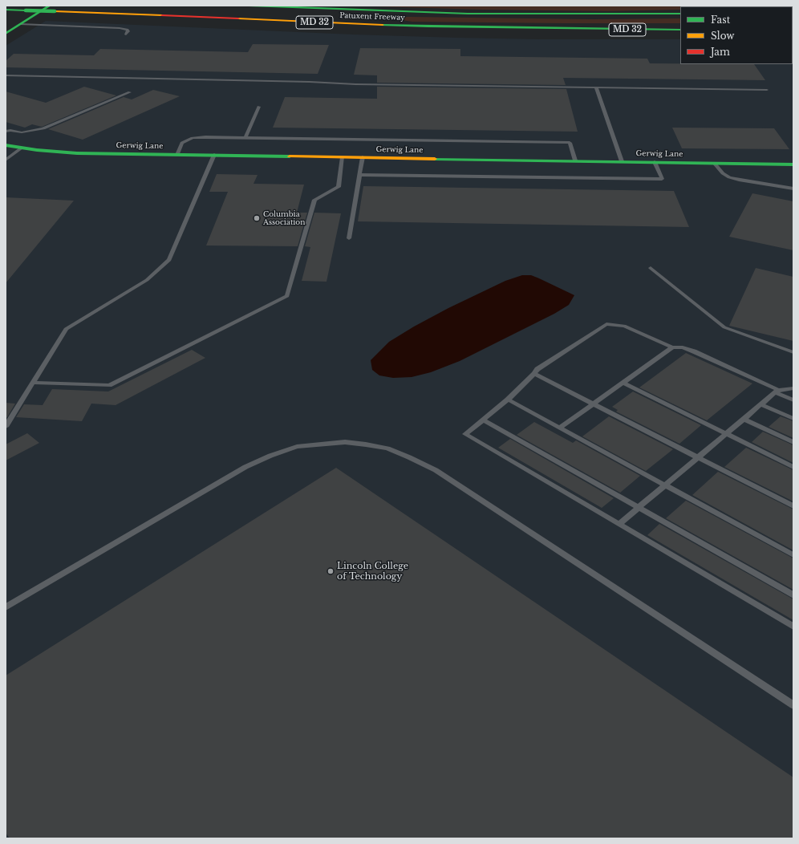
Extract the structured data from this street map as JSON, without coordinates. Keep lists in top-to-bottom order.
{
  "streets": {
    "main road": ["Patuxent Freeway", "MD 32", "Gerwig Lane"]
  },
  "places": ["Columbia Association", "Lincoln College of Technology"],
  "legend": ["Fast", "Slow", "Jam"]
}
